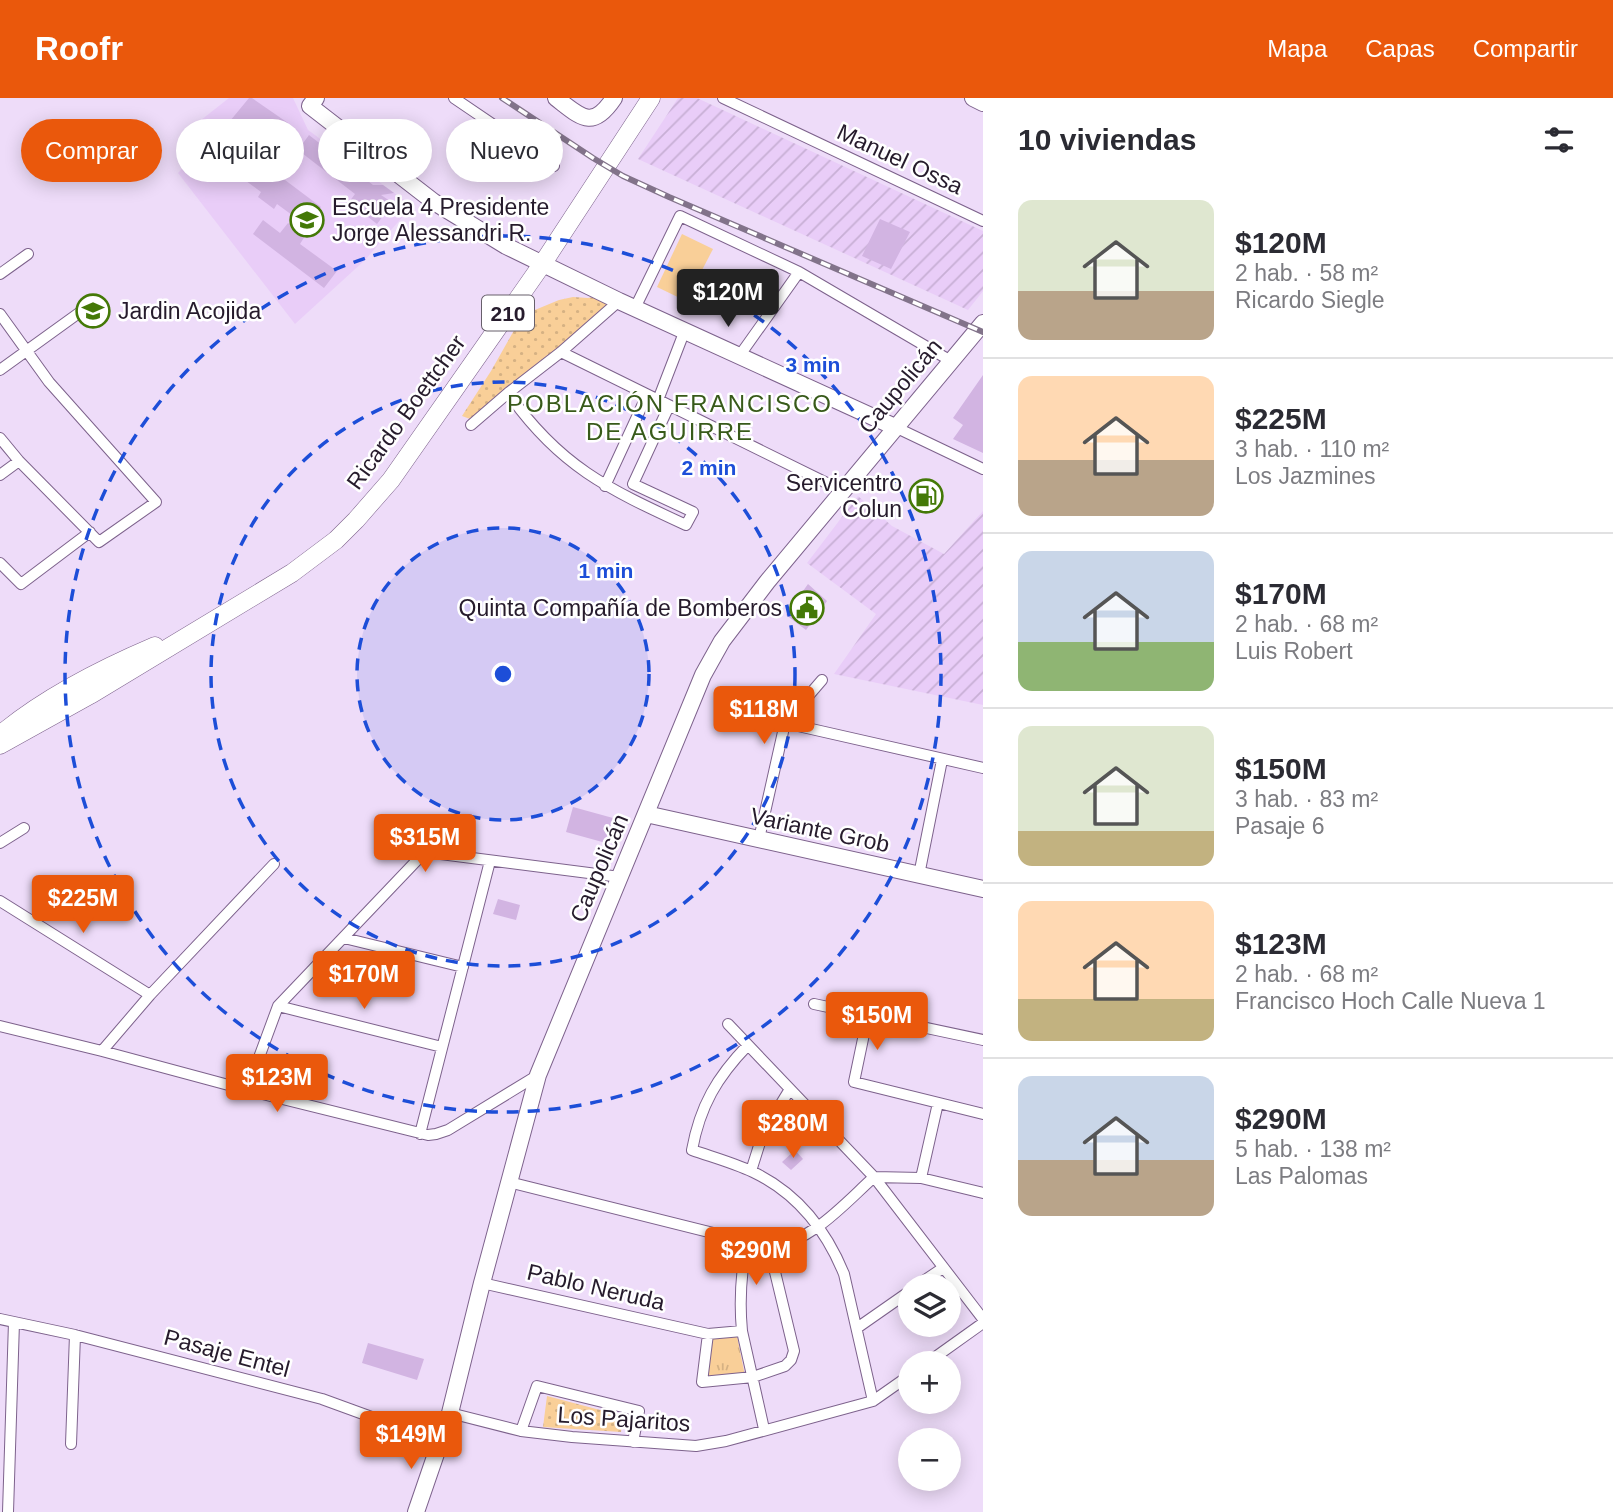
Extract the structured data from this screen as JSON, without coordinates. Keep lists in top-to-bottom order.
{
  "streets": {
    "main road": ["210", "Ricardo Boettcher"],
    "street": [
      "Manuel Ossa",
      "Caupolicán",
      "Variante Grob",
      "Pablo Neruda",
      "Pasaje Entel",
      "Los Pajaritos"
    ]
  },
  "crossings": [
    ["Caupolicán", "Variante Grob"],
    ["Caupolicán", "Pablo Neruda"],
    ["Caupolicán", "Pasaje Entel"],
    ["Caupolicán", "Los Pajaritos"]
  ],
  "districts": ["POBLACIÓN FRANCISCO DE AGUIRRE"],
  "places": {
    "school or university": ["Escuela 4 Presidente Jorge Alessandri R.", "Jardin Acojida"],
    "fuel station": ["Servicentro Colun"],
    "public building": ["Quinta Compañía de Bomberos"]
  },
  "page": {
    "header": "Roofr",
    "nav": ["Mapa", "Capas", "Compartir"],
    "heading": "10 viviendas",
    "chip": [
      "Comprar",
      "Alquilar",
      "Filtros",
      "Nuevo"
    ],
    "list": [
      {
        "name": "$120M",
        "note": "2 hab. · 58 m² · Ricardo Siegle"
      },
      {
        "name": "$225M",
        "note": "3 hab. · 110 m² · Los Jazmines"
      },
      {
        "name": "$170M",
        "note": "2 hab. · 68 m² · Luis Robert"
      },
      {
        "name": "$150M",
        "note": "3 hab. · 83 m² · Pasaje 6"
      },
      {
        "name": "$123M",
        "note": "2 hab. · 68 m² · Francisco Hoch Calle Nueva 1"
      },
      {
        "name": "$290M",
        "note": "5 hab. · 138 m² · Las Palomas"
      }
    ],
    "price": [
      "$120M",
      "$118M",
      "$315M",
      "$225M",
      "$170M",
      "$150M",
      "$123M",
      "$280M",
      "$290M",
      "$149M"
    ],
    "map_buttons": ["+", "−"]
  },
  "rings": ["3 min", "2 min", "1 min"]
}
